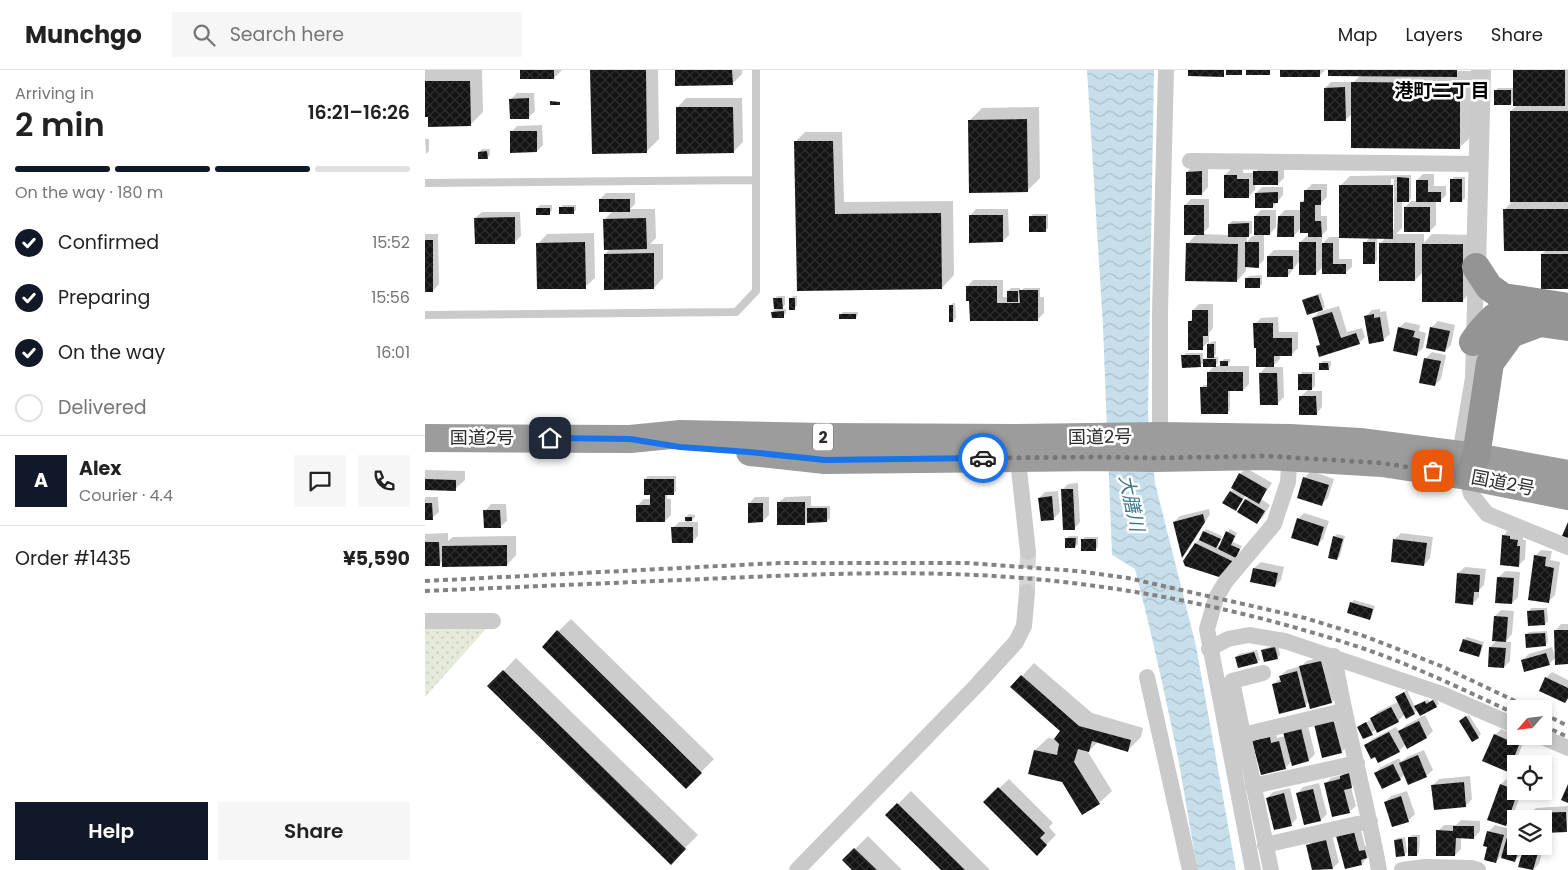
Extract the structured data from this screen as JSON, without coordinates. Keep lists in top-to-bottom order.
{
  "streets": {
    "highway": ["2", "国道2号"]
  },
  "districts": ["港町二丁目"],
  "water": ["大膳川"],
  "north": "bottom left",
  "page": {
    "header": "Munchgo",
    "search": "Search here",
    "nav": ["Map", "Layers", "Share"],
    "heading": ["2 min", "Arriving in", "16:21–16:26"],
    "panel": [
      "Alex",
      "Courier · 4.4",
      "Order #1435",
      "¥5,590"
    ],
    "bar": "On the way · 180 m",
    "list": [
      ["Confirmed", "15:52"],
      ["Preparing", "15:56"],
      ["On the way", "16:01"],
      "Delivered"
    ],
    "round": "A",
    "buttons": ["Help", "Share"]
  }
}
